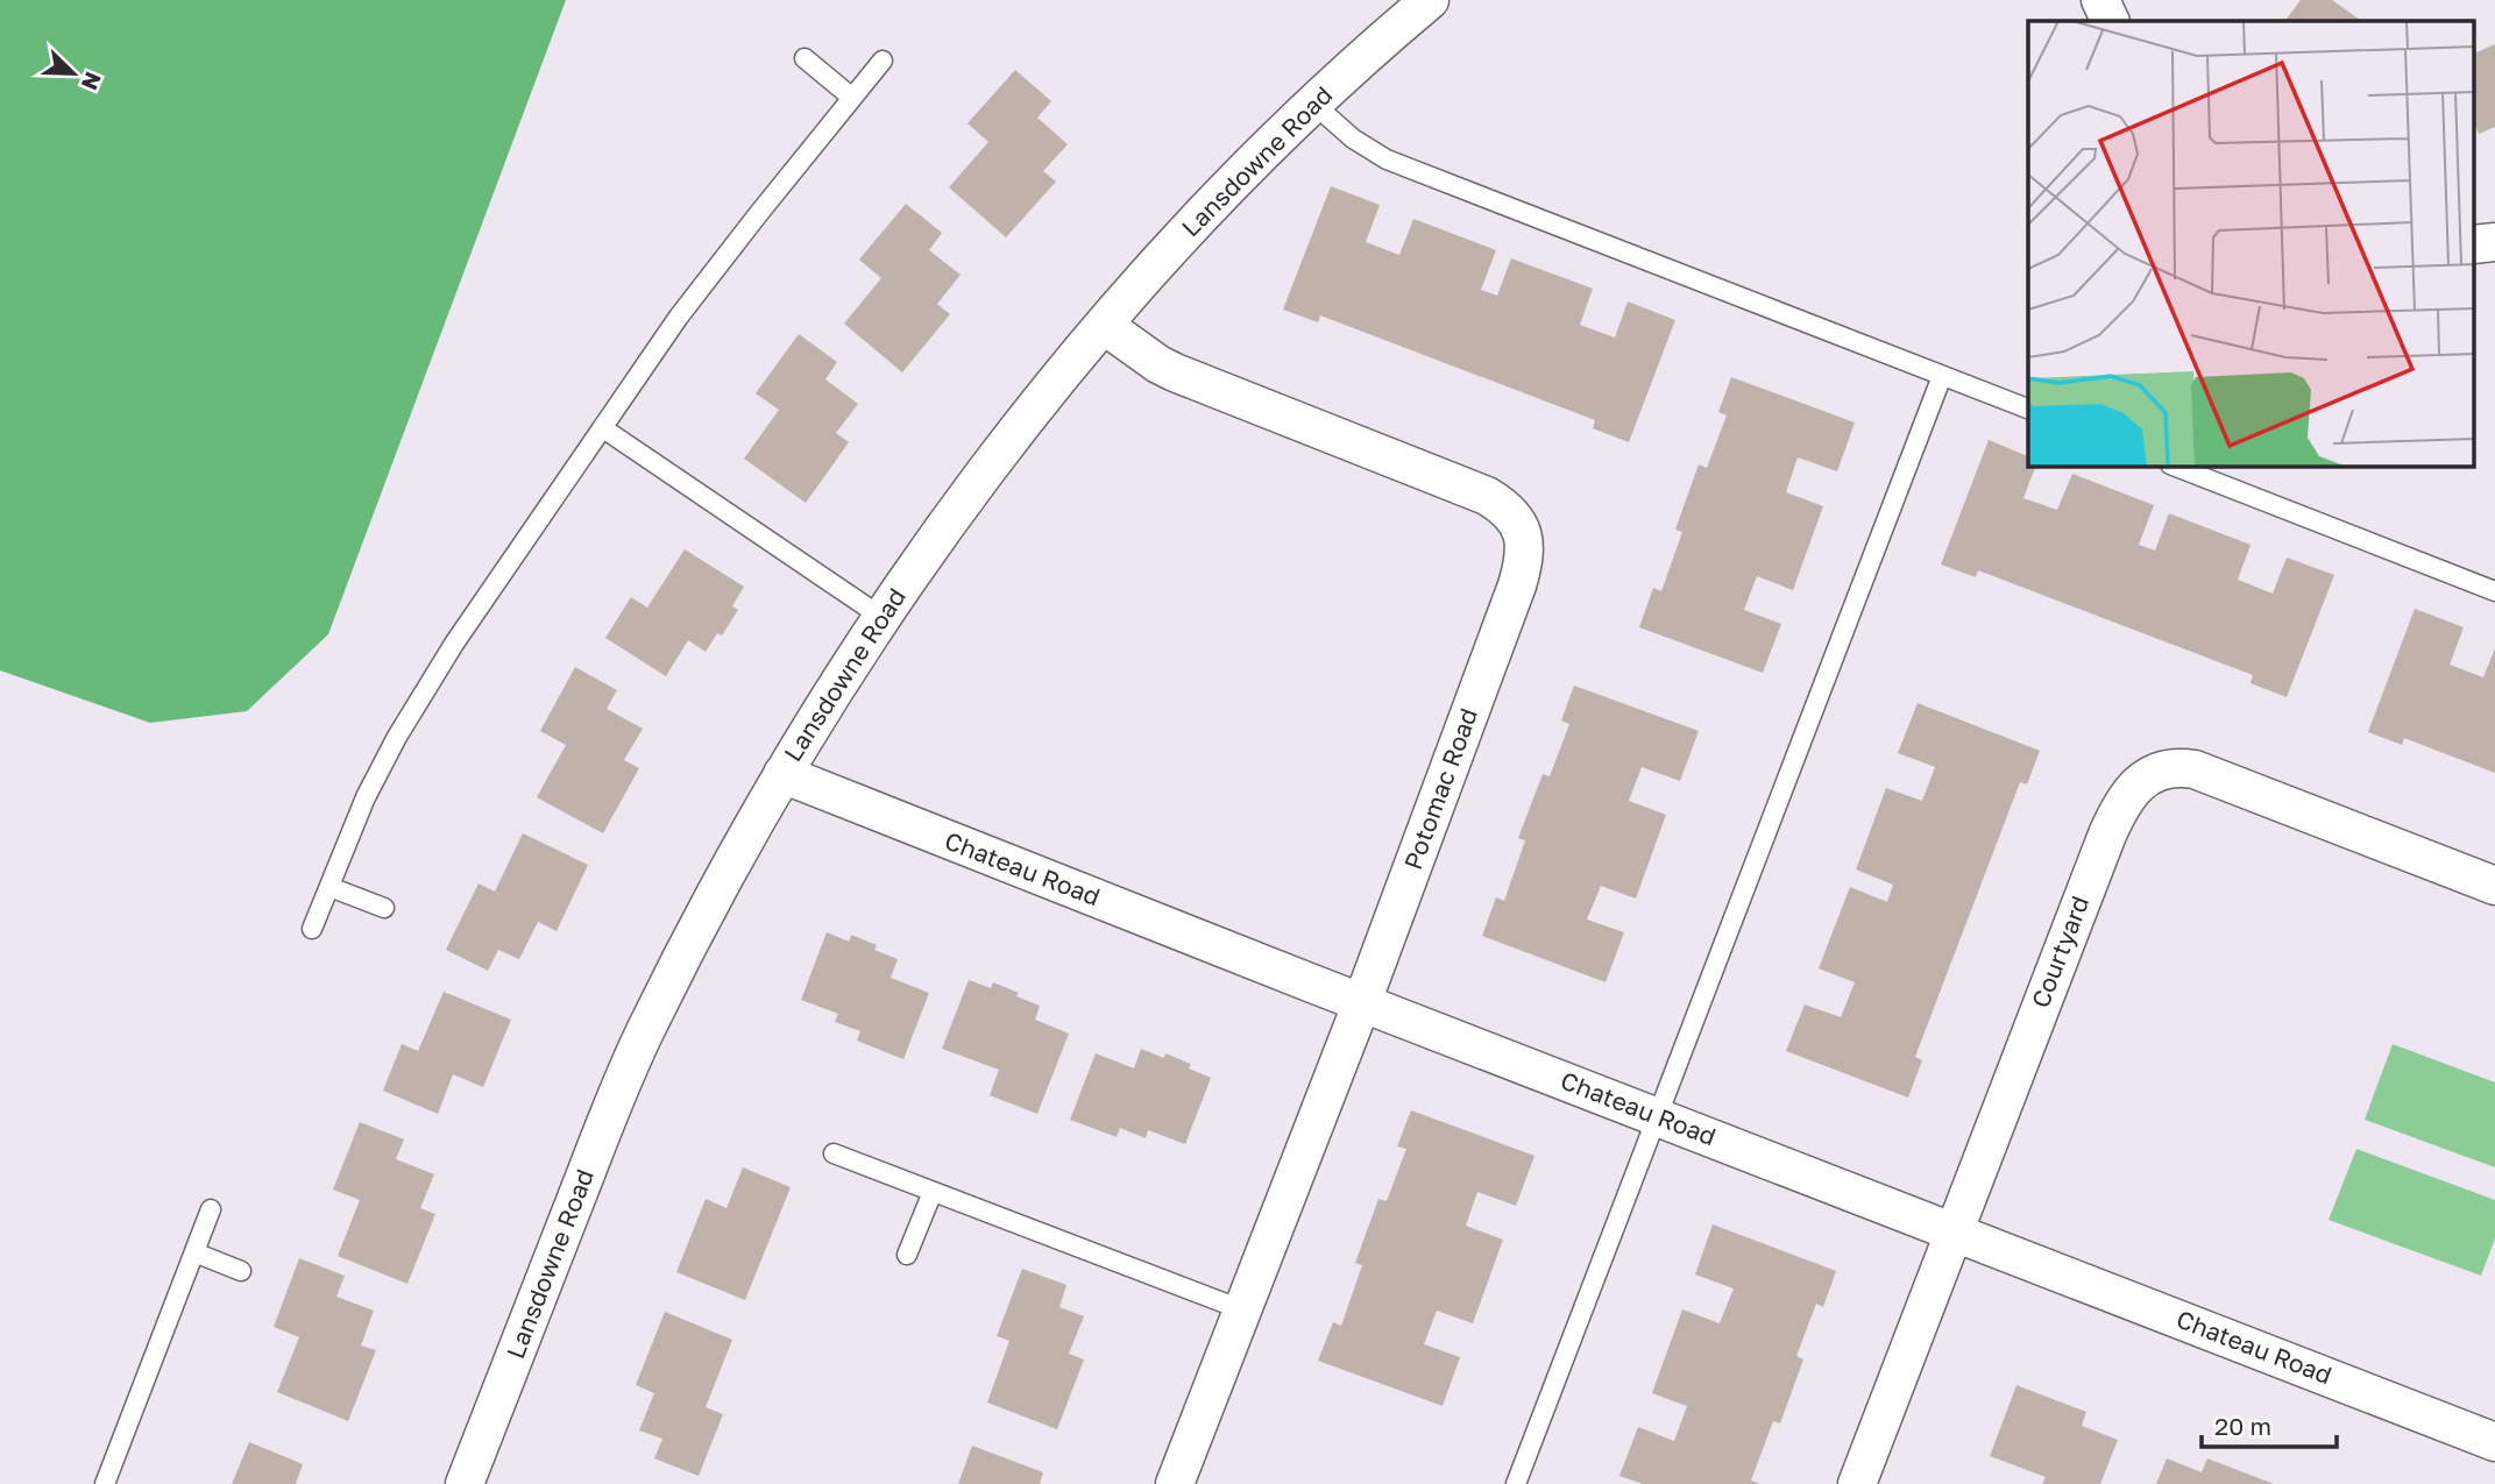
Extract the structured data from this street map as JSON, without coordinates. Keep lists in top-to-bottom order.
{
  "streets": {
    "street": [
      "Lansdowne Road",
      "Potomac Road",
      "Chateau Road",
      "Courtyard"
    ]
  },
  "crossings": [
    ["Lansdowne Road", "Potomac Road"],
    ["Lansdowne Road", "Chateau Road"],
    ["Potomac Road", "Chateau Road"],
    ["Chateau Road", "Courtyard"]
  ],
  "scale_bar": "20 m",
  "north": "bottom right"
}
